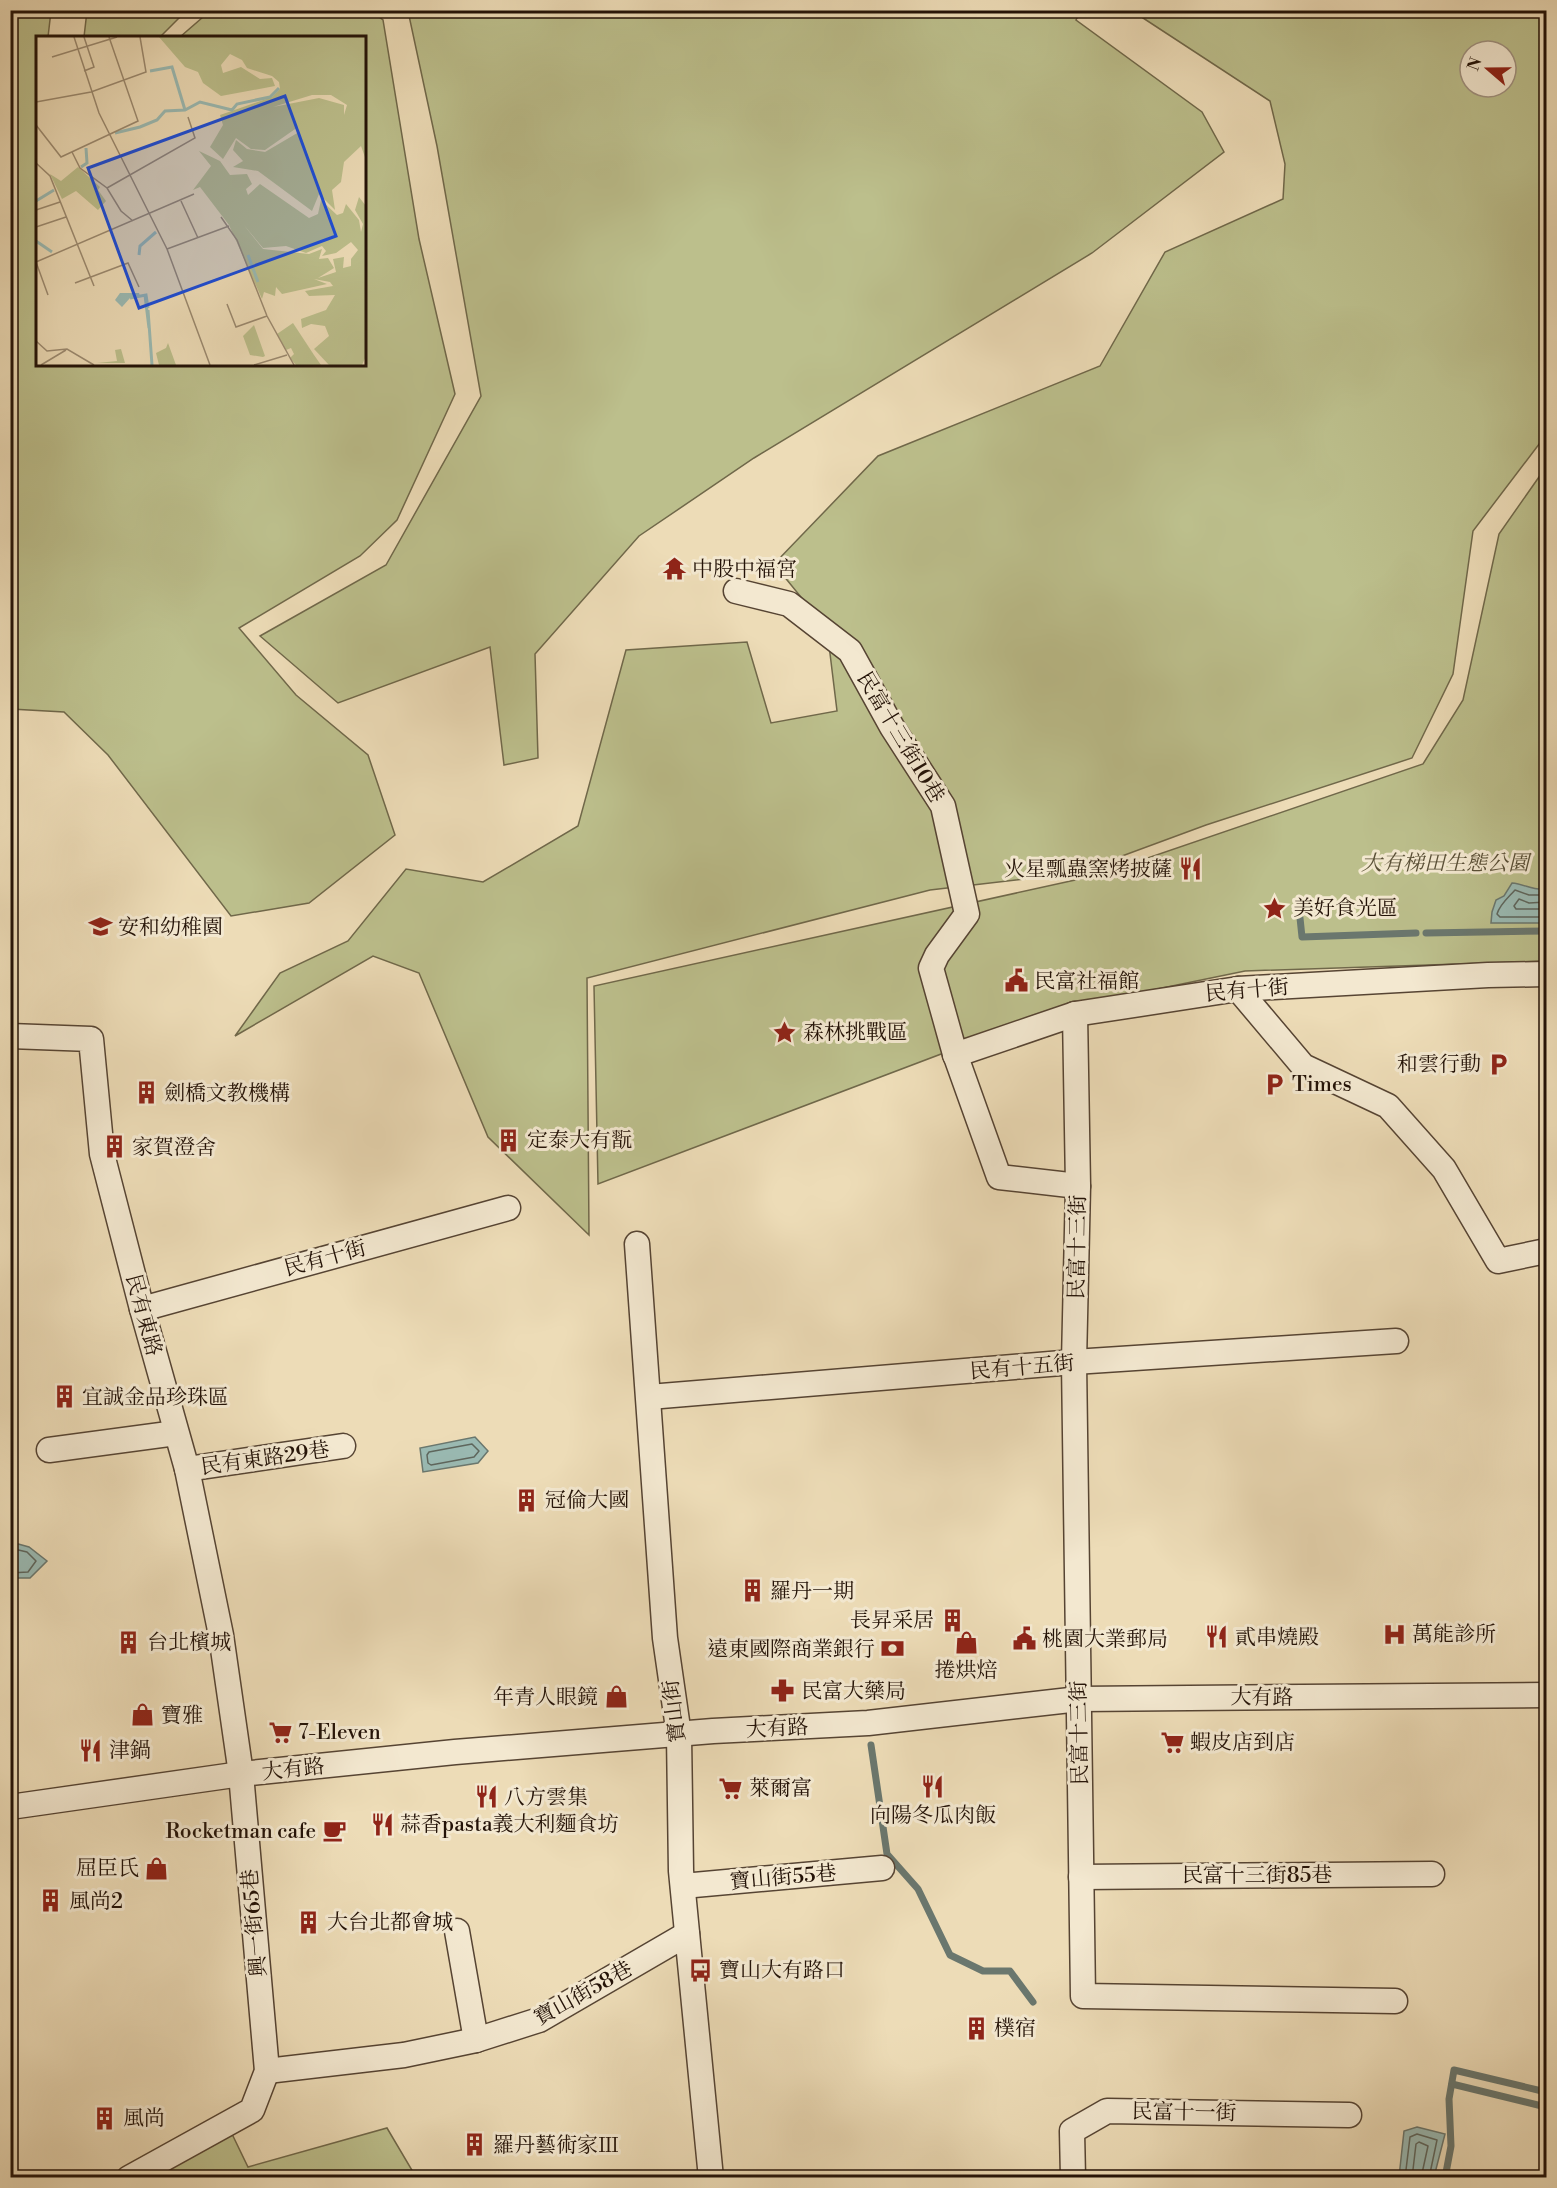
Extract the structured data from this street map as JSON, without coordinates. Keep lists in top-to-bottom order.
{
  "streets": {
    "street": [
      "民富十三街10巷",
      "民有十街",
      "民富十三街",
      "民有東路",
      "民有十五街",
      "民有東路29巷",
      "大有路",
      "寶山街",
      "民富十三街85巷",
      "寶山街55巷",
      "興一街65巷",
      "寶山街58巷",
      "民富十一街"
    ]
  },
  "crossings": [
    ["民富十三街10巷", "民有十街"],
    ["民富十三街10巷", "民富十三街"],
    ["民有十街", "民富十三街"],
    ["民有十街", "民有東路"],
    ["民富十三街", "民有十五街"],
    ["民富十三街", "大有路"],
    ["民富十三街", "民富十三街85巷"],
    ["民有東路", "民有東路29巷"],
    ["民有東路", "大有路"],
    ["民有東路", "興一街65巷"],
    ["民有十五街", "寶山街"],
    ["大有路", "寶山街"],
    ["大有路", "興一街65巷"],
    ["寶山街", "寶山街55巷"],
    ["寶山街", "寶山街58巷"],
    ["興一街65巷", "寶山街58巷"]
  ],
  "parks": ["大有梯田生態公園"],
  "places": {
    "temple": ["中股中福宮"],
    "restaurant": [
      "火星瓢蟲窯烤披薩",
      "貳串燒殿",
      "津鍋",
      "向陽冬瓜肉飯",
      "八方雲集",
      "蒜香pasta義大利麵食坊"
    ],
    "place": ["美好食光區", "森林挑戰區"],
    "school or university": ["安和幼稚園"],
    "public building": ["民富社福館", "桃園大業郵局"],
    "parking": ["和雲行動", "Times"],
    "building": [
      "劍橋文教機構",
      "定泰大有翫",
      "家賀澄舍",
      "宜誠金品珍珠區",
      "冠倫大國",
      "羅丹一期",
      "長昇采居",
      "台北檳城",
      "風尚2",
      "大台北都會城",
      "樸宿",
      "風尚",
      "羅丹藝術家Ⅲ"
    ],
    "hospital": ["萬能診所"],
    "shop": [
      "捲烘焙",
      "年青人眼鏡",
      "寶雅",
      "屈臣氏"
    ],
    "bank": ["遠東國際商業銀行"],
    "pharmacy": ["民富大藥局"],
    "supermarket": ["7-Eleven", "蝦皮店到店", "萊爾富"],
    "cafe": ["Rocketman cafe"],
    "bus stop": ["寶山大有路口"]
  },
  "north": "left"
}
